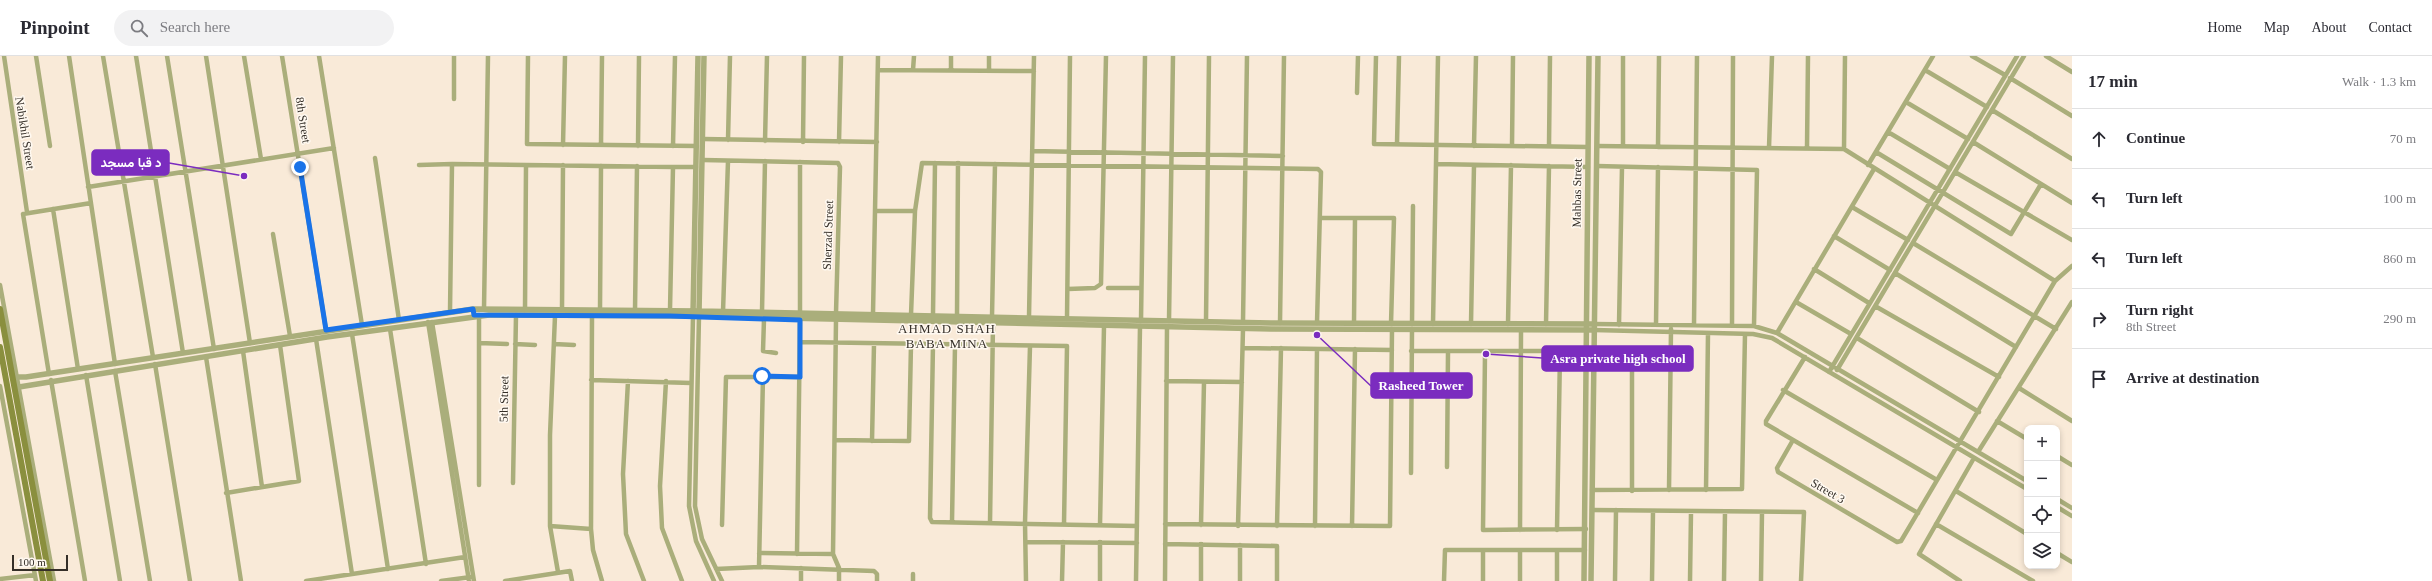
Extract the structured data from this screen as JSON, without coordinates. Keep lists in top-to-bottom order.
{
  "streets": {
    "street": [
      "8th Street",
      "Nabikhil Street",
      "Mahbas Street",
      "Sherzad Street",
      "5th Street"
    ]
  },
  "districts": ["AHMAD SHAH BABA MINA"],
  "places": ["د قبا مسجد", "Rasheed Tower", "Asra private high school"],
  "scale_bar": "100 m",
  "page": {
    "header": "Pinpoint",
    "search": "Search here",
    "nav": [
      "Home",
      "Map",
      "About",
      "Contact"
    ],
    "heading": ["17 min", "Walk · 1.3 km"],
    "list": [
      ["Continue", "70 m"],
      ["Turn left", "100 m"],
      ["Turn left", "860 m"],
      ["Turn right", "8th Street", "290 m"],
      "Arrive at destination"
    ],
    "map_buttons": ["+", "−"],
    "scale": "100 m"
  }
}
